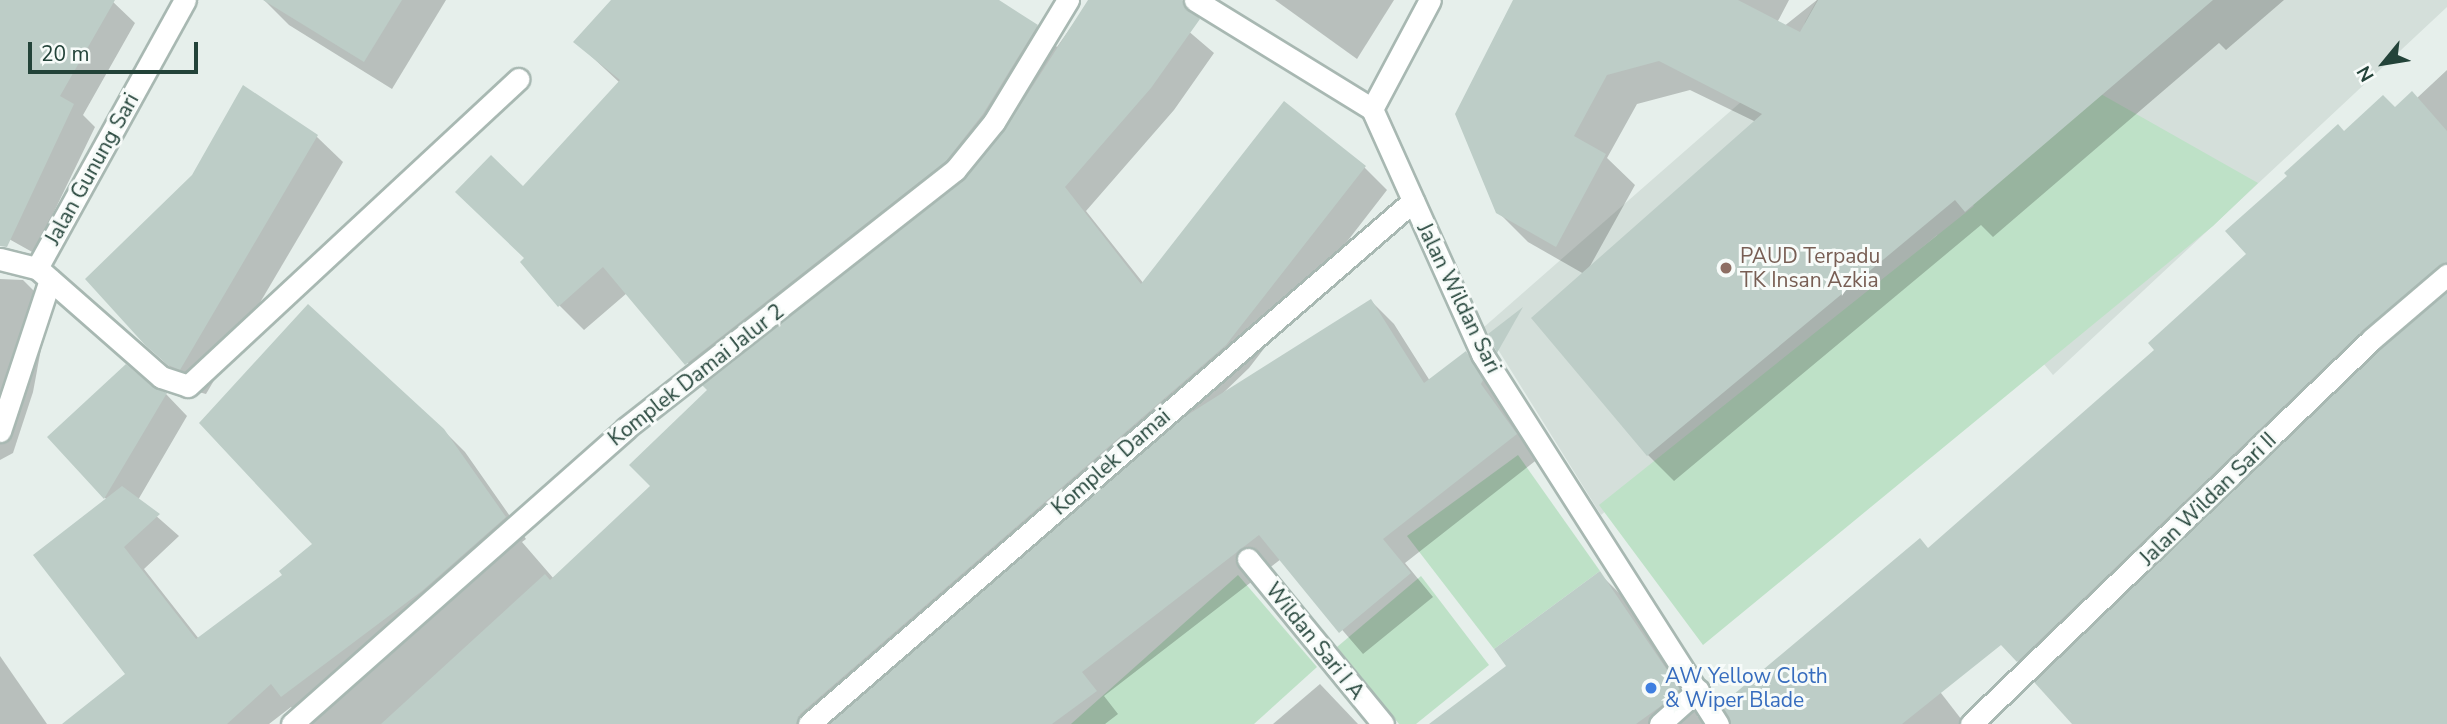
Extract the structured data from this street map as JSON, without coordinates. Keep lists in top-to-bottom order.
{
  "streets": {
    "street": [
      "Jalan Gunung Sari",
      "Jalan Wildan Sari",
      "Komplek Damai Jalur 2",
      "Komplek Damai",
      "Jalan Wildan Sari II",
      "Wildan Sari I A"
    ]
  },
  "crossings": [
    ["Jalan Wildan Sari", "Komplek Damai"]
  ],
  "places": ["PAUD Terpadu TK Insan Azkia", "AW Yellow Cloth & Wiper Blade"],
  "scale_bar": "20 m",
  "north": "bottom left"
}
